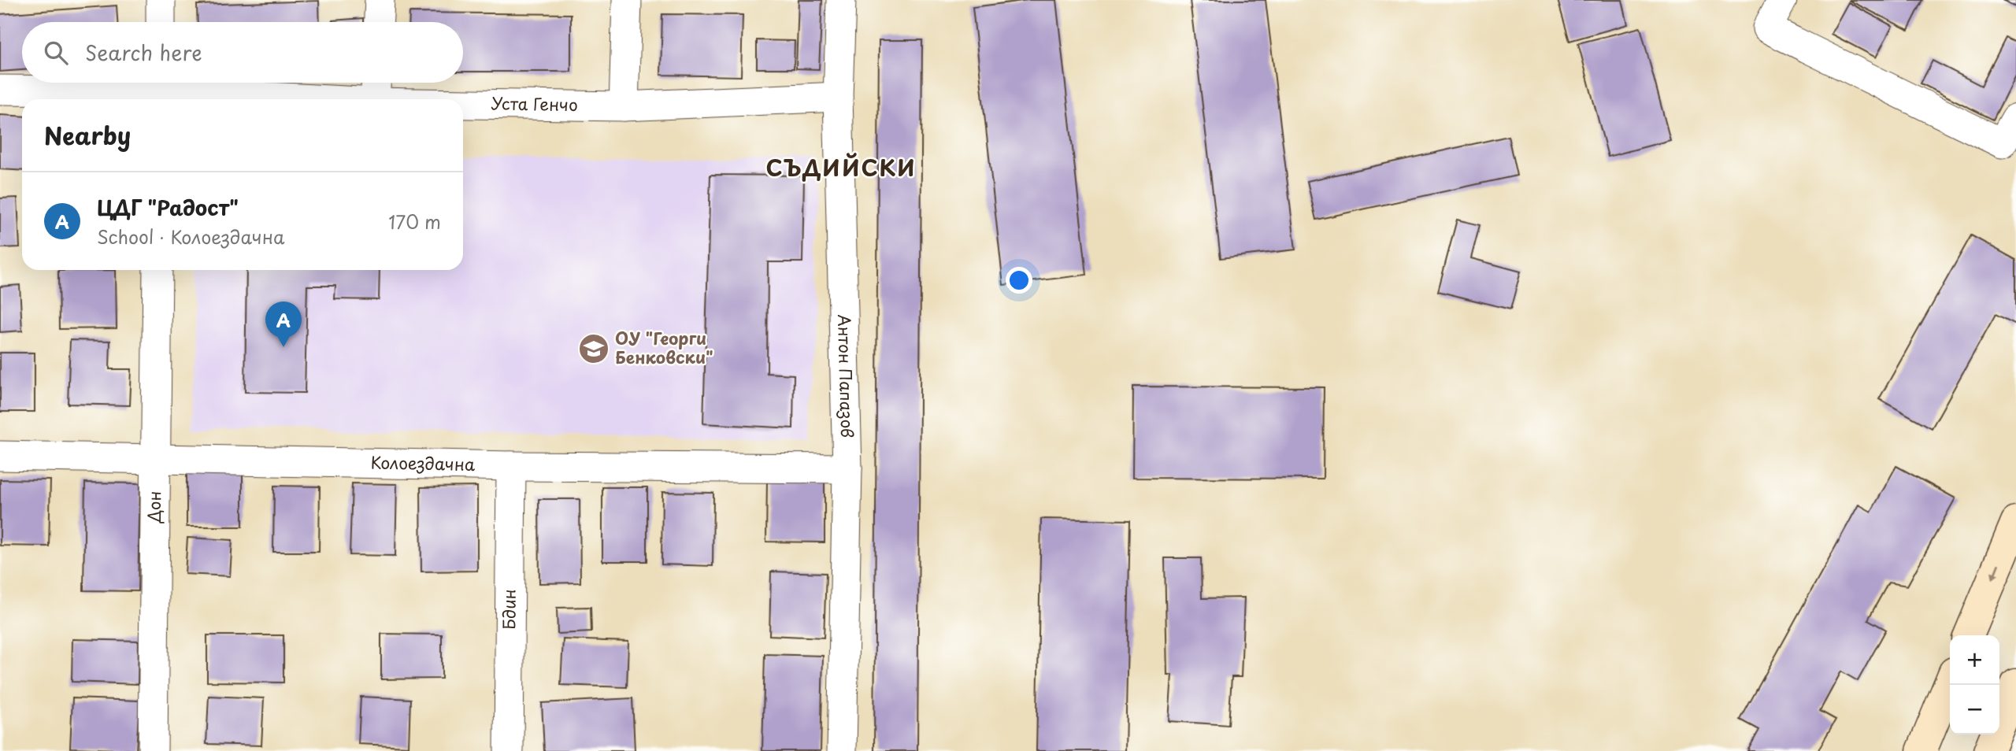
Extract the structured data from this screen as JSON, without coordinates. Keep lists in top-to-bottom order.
{
  "streets": {
    "street": [
      "Уста Генчо",
      "Антон Папазов",
      "Колоездачна",
      "Дон",
      "Бдин"
    ]
  },
  "crossings": [
    ["Уста Генчо", "Антон Папазов"],
    ["Антон Папазов", "Колоездачна"],
    ["Колоездачна", "Дон"],
    ["Колоездачна", "Бдин"]
  ],
  "districts": ["СЪДИЙСКИ"],
  "places": {
    "school or university": ["ОУ \"Георги Бенковски\""]
  },
  "page": {
    "search": "Search here",
    "heading": "Nearby",
    "list": [
      {
        "mark": "A",
        "name": "ЦДГ \"Радост\"",
        "note": "School · Колоездачна",
        "value": "170 m"
      }
    ],
    "pins": "A",
    "map_buttons": ["+", "−"]
  }
}
